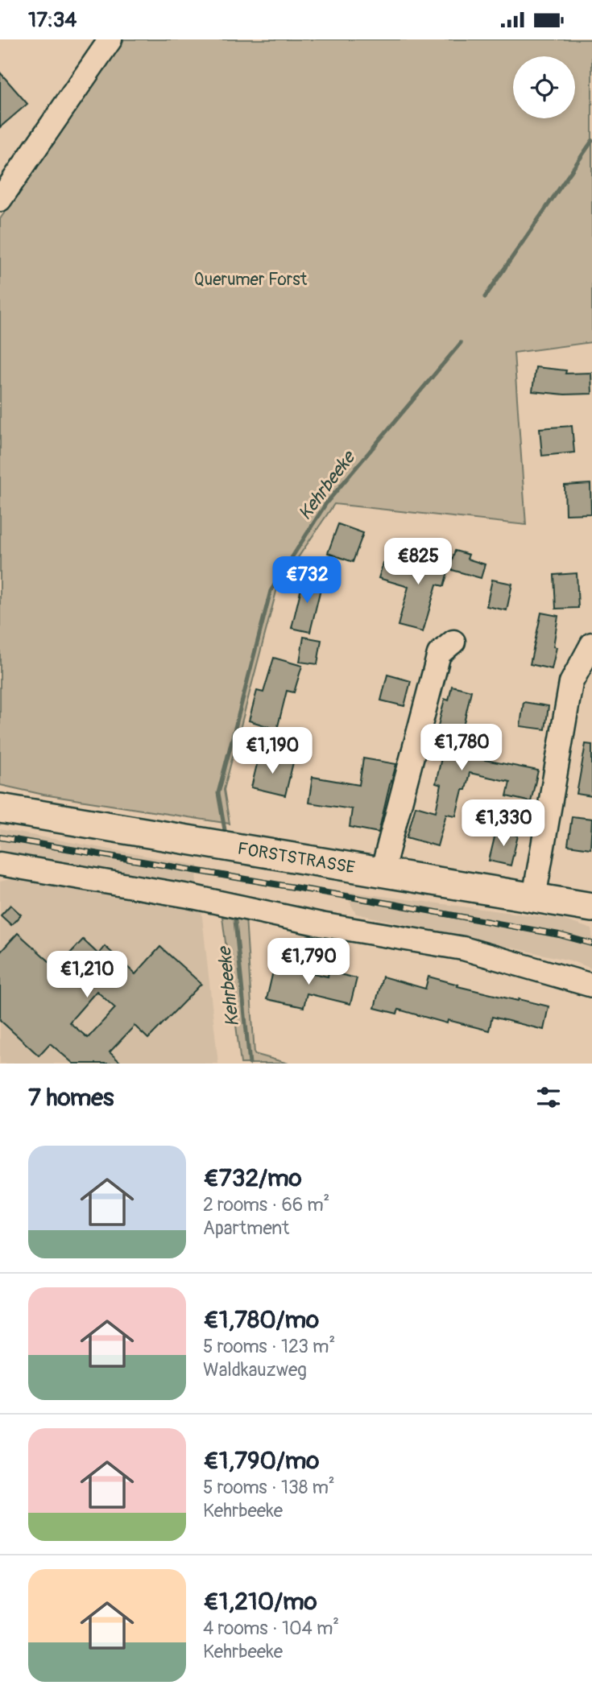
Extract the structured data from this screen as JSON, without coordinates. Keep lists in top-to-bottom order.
{
  "streets": {
    "main road": ["FORSTSTRASSE"]
  },
  "water": ["Kehrbeeke"],
  "parks": ["Querumer Forst"],
  "page": {
    "status": "17:34",
    "price": [
      "€825",
      "€732",
      "€1,780",
      "€1,190",
      "€1,330",
      "€1,790",
      "€1,210"
    ],
    "heading": "7 homes",
    "list": [
      {
        "name": "€732/mo",
        "note": "2 rooms · 66 m² · Apartment"
      },
      {
        "name": "€1,780/mo",
        "note": "5 rooms · 123 m² · Waldkauzweg"
      },
      {
        "name": "€1,790/mo",
        "note": "5 rooms · 138 m² · Kehrbeeke"
      },
      {
        "name": "€1,210/mo",
        "note": "4 rooms · 104 m² · Kehrbeeke"
      }
    ]
  }
}
